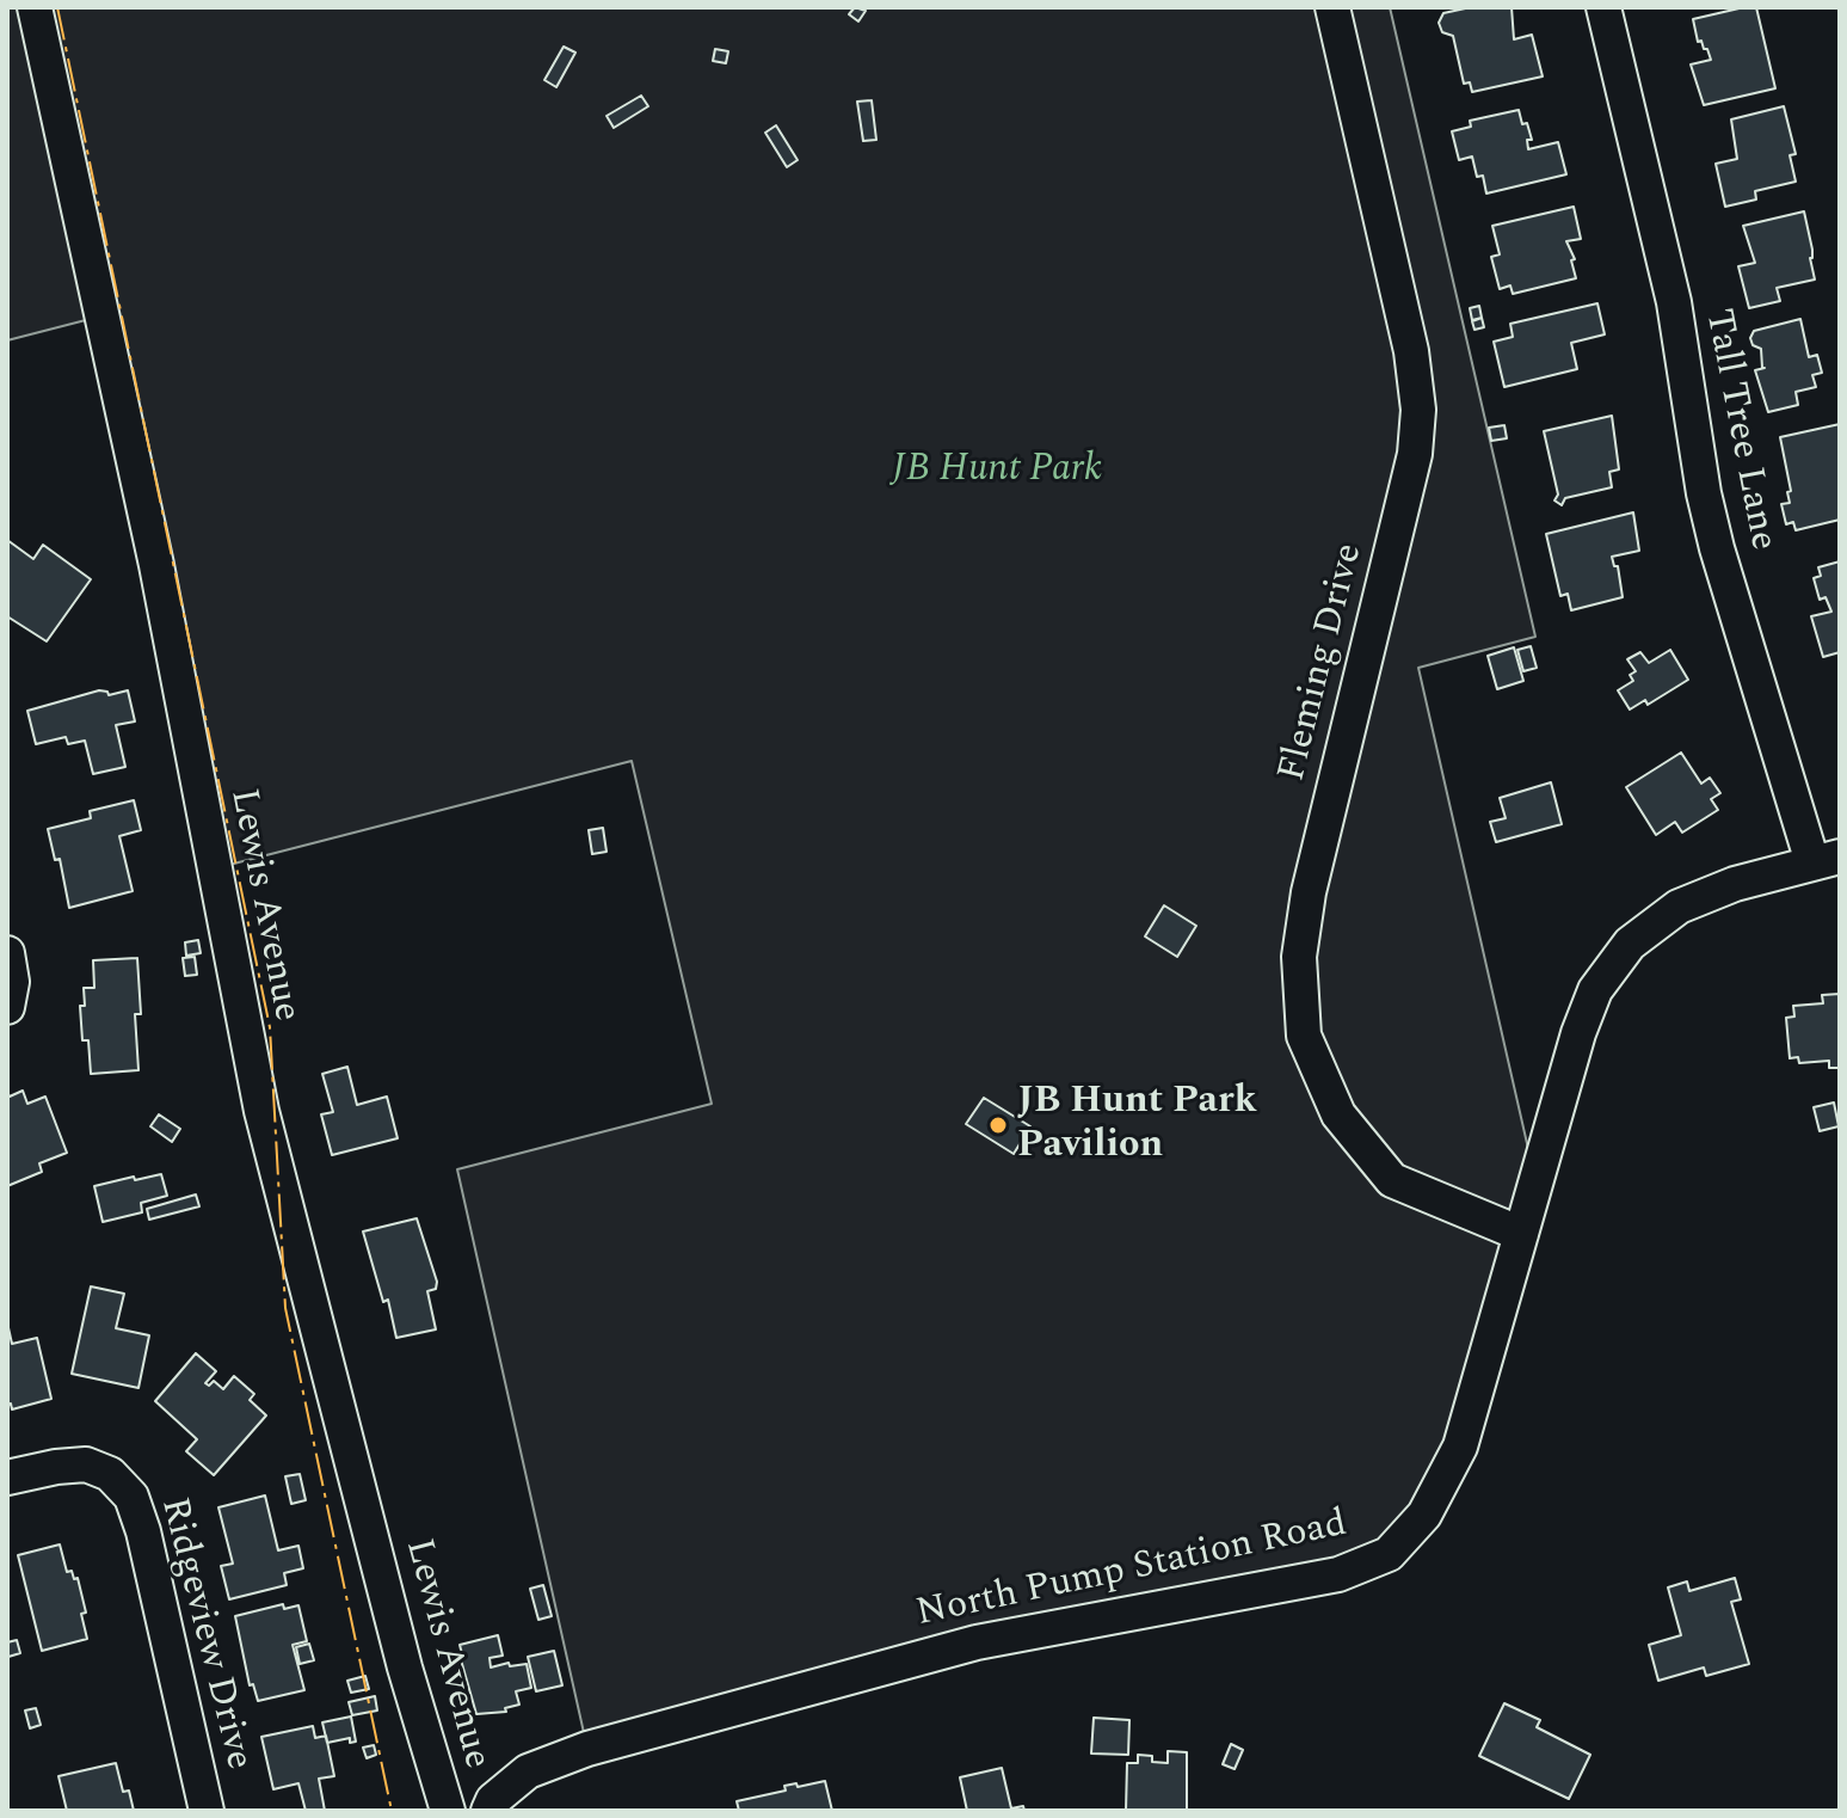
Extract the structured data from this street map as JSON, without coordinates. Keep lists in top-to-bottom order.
{
  "streets": {
    "street": [
      "Tall Tree Lane",
      "Fleming Drive",
      "Lewis Avenue",
      "North Pump Station Road",
      "Ridgeview Drive"
    ]
  },
  "crossings": [
    ["Tall Tree Lane", "North Pump Station Road"],
    ["Fleming Drive", "North Pump Station Road"]
  ],
  "parks": ["JB Hunt Park"],
  "places": ["JB Hunt Park Pavilion"]
}
